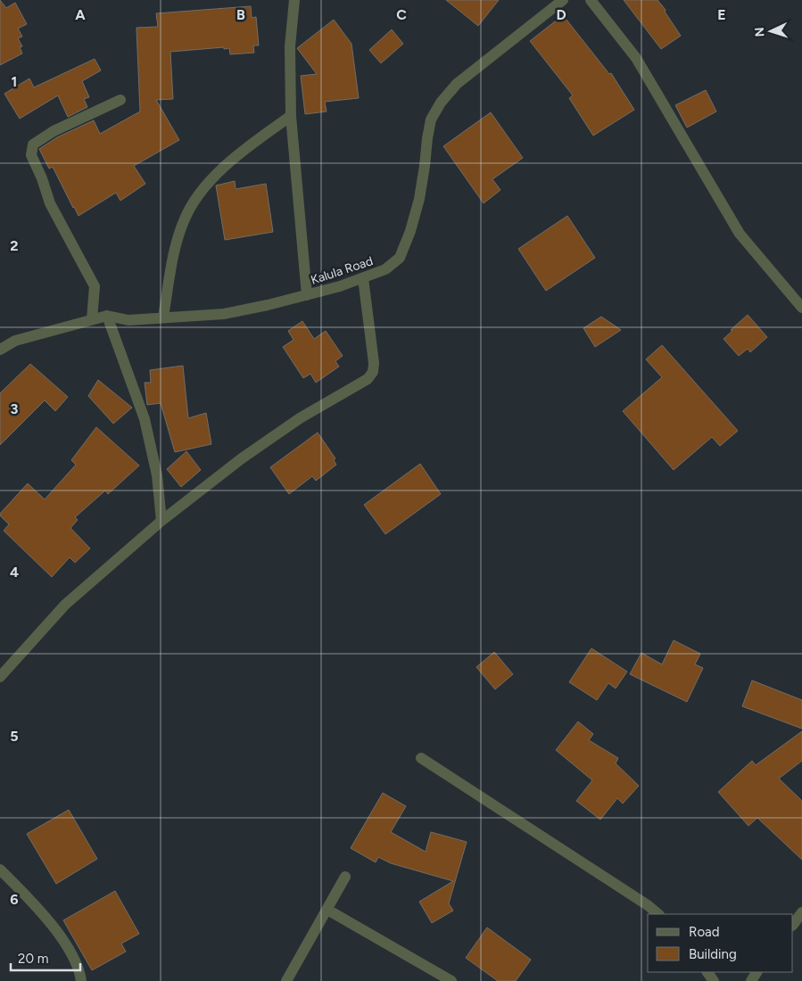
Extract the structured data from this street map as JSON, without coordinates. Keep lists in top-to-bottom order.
{
  "streets": {
    "street": ["Kalula Road"]
  },
  "legend": ["Road", "Building"],
  "scale_bar": "20 m",
  "north": "left",
  "grid": {
    "columns": [
      "A",
      "B",
      "C",
      "D",
      "E"
    ],
    "rows": [
      "1",
      "2",
      "3",
      "4",
      "5",
      "6"
    ]
  }
}
